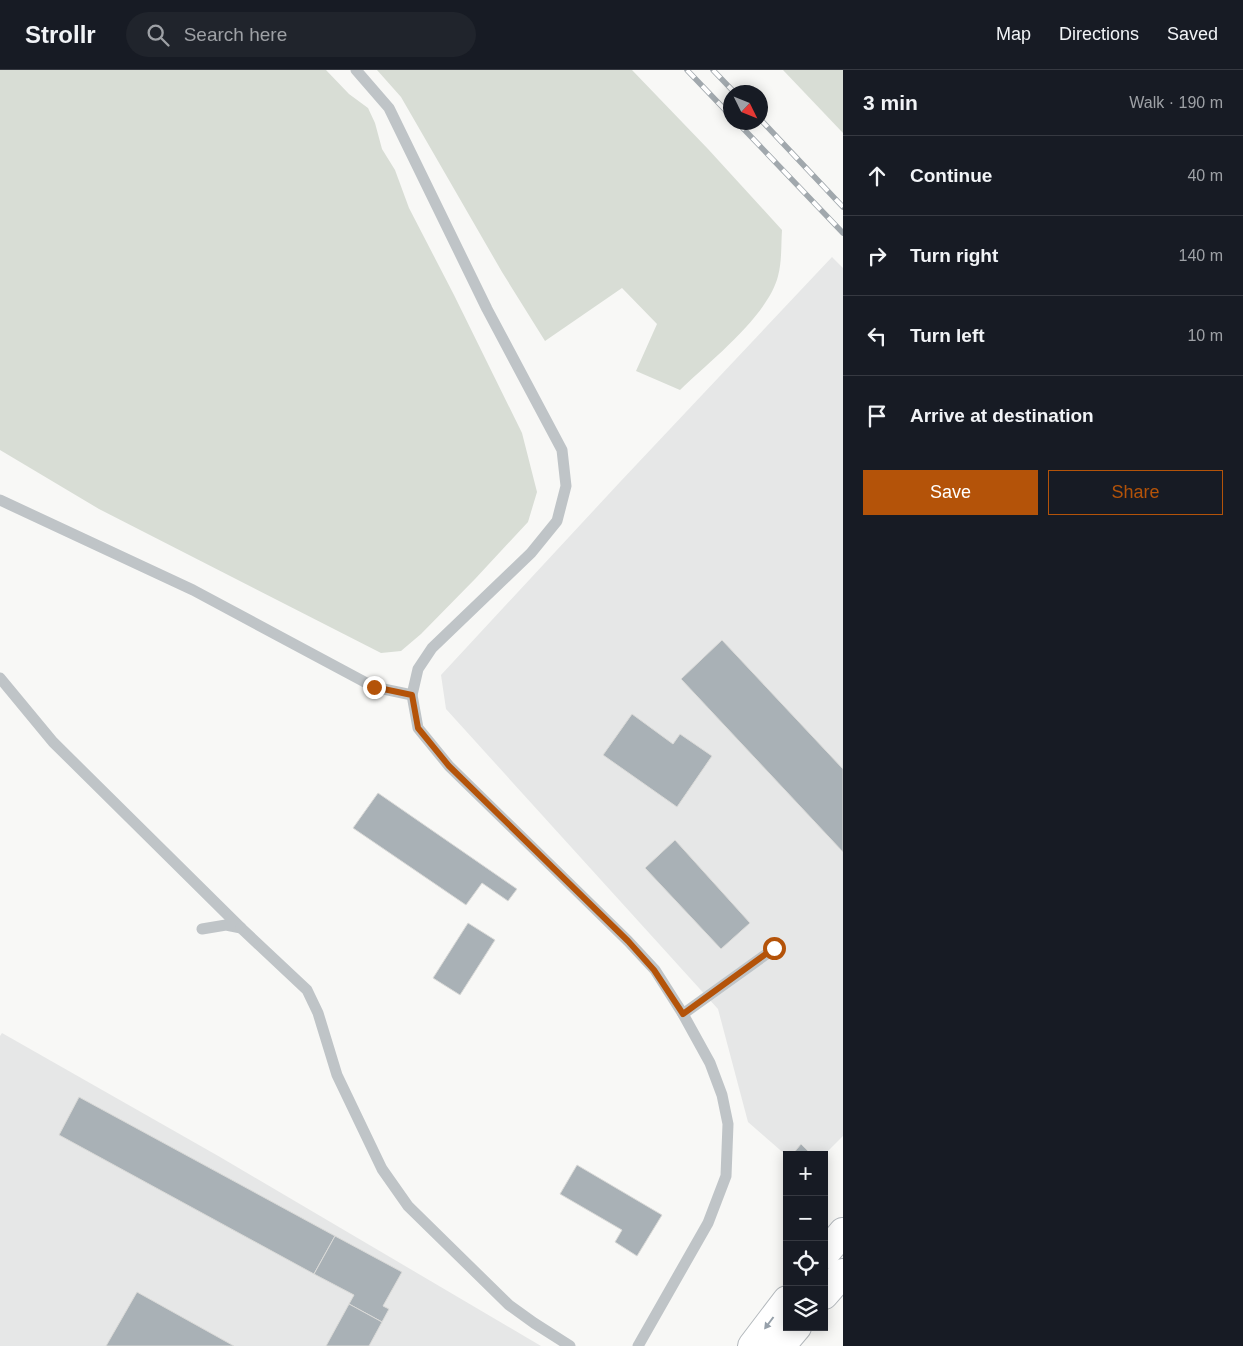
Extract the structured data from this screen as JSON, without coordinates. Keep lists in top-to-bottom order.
{
  "north": "bottom right",
  "page": {
    "header": "Strollr",
    "search": "Search here",
    "nav": ["Map", "Directions", "Saved"],
    "heading": ["3 min", "Walk · 190 m"],
    "list": [
      ["Continue", "40 m"],
      ["Turn right", "140 m"],
      ["Turn left", "10 m"],
      "Arrive at destination"
    ],
    "buttons": ["Save", "Share"],
    "map_buttons": ["+", "−"]
  }
}
